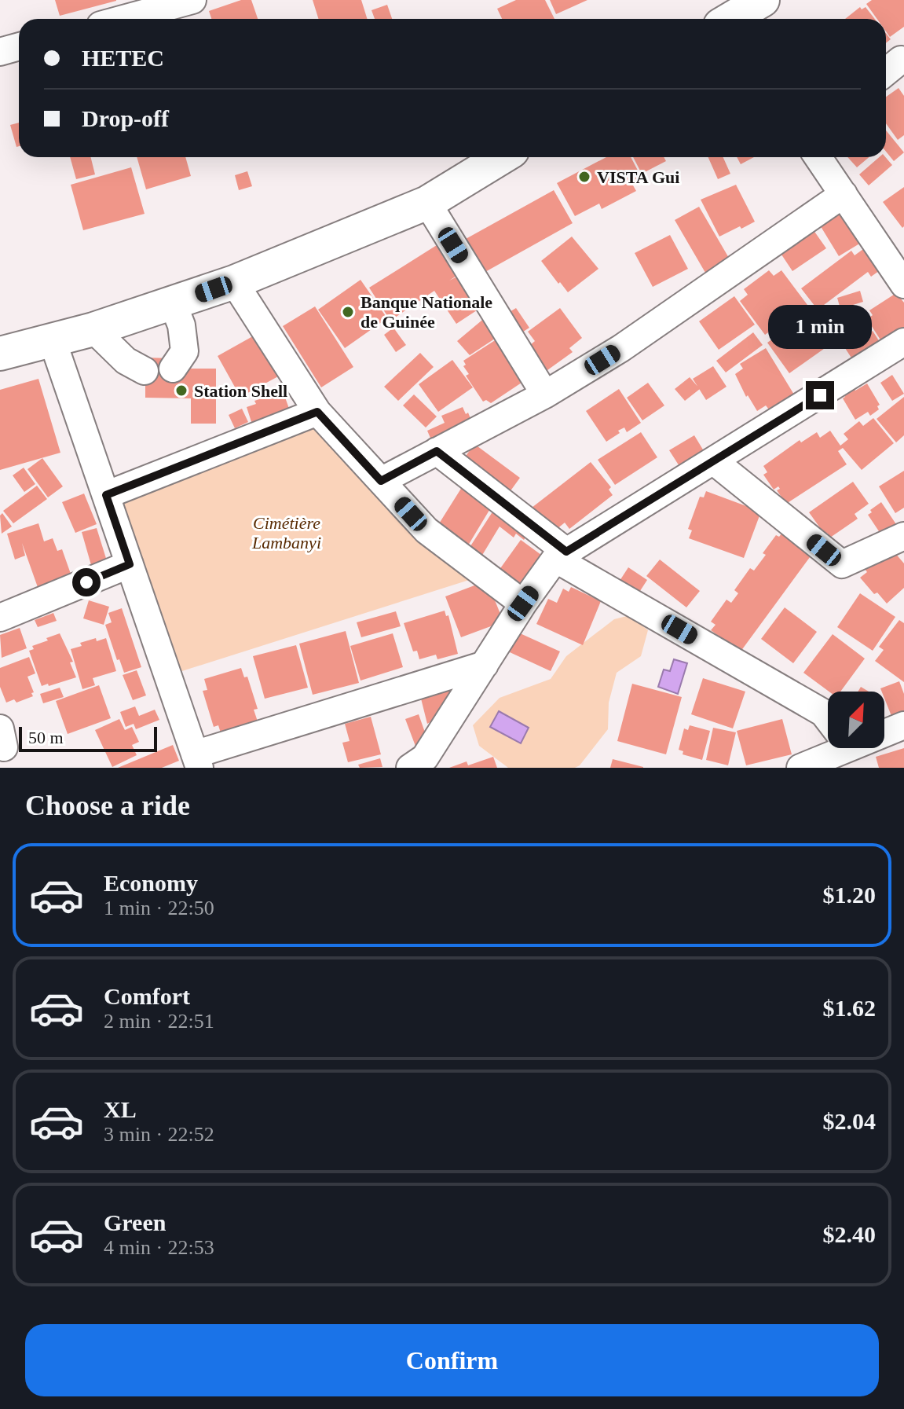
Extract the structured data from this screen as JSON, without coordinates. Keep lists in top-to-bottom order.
{
  "parks": ["Cimétière Lambanyi"],
  "places": ["VISTA Gui", "Banque Nationale de Guinée", "Station Shell"],
  "scale_bar": "50 m",
  "north": "top right",
  "page": {
    "banner": ["HETEC", "Drop-off"],
    "bubble": "1 min",
    "scale": "50 m",
    "heading": "Choose a ride",
    "list": [
      {
        "name": "Economy",
        "note": "1 min · 22:50",
        "value": "$1.20"
      },
      {
        "name": "Comfort",
        "note": "2 min · 22:51",
        "value": "$1.62"
      },
      {
        "name": "XL",
        "note": "3 min · 22:52",
        "value": "$2.04"
      },
      {
        "name": "Green",
        "note": "4 min · 22:53",
        "value": "$2.40"
      }
    ],
    "buttons": "Confirm"
  }
}
